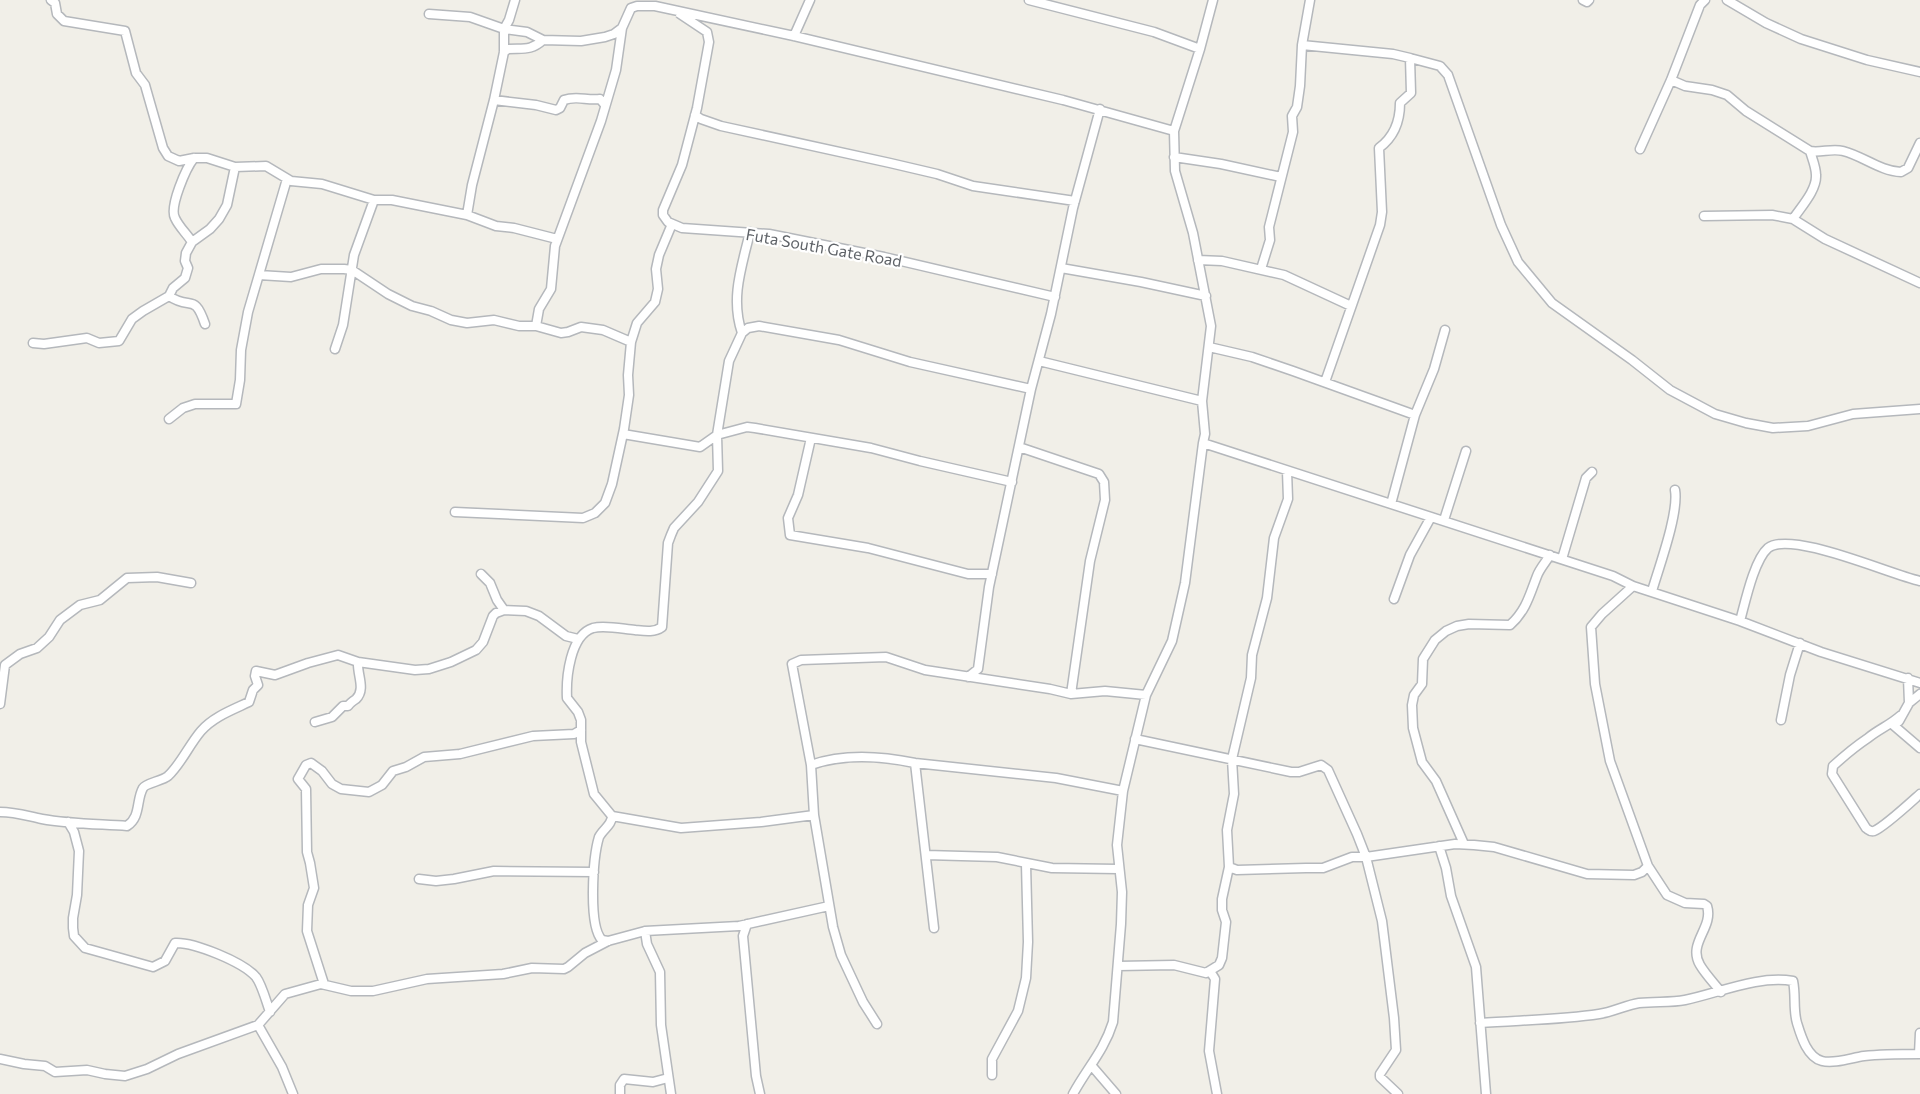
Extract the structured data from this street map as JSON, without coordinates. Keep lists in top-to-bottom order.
{
  "streets": {
    "street": ["Futa South Gate Road"]
  }
}
